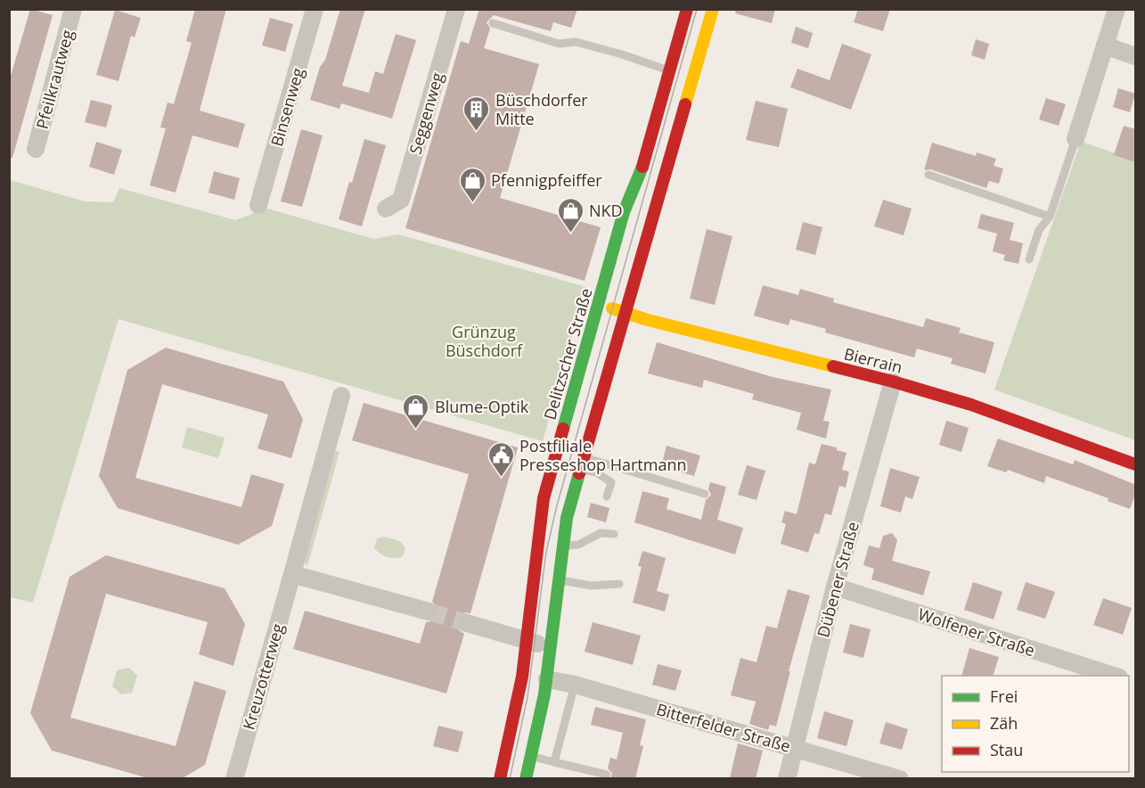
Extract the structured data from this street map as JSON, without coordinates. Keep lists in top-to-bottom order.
{
  "streets": {
    "main road": ["Delitzscher Straße", "Bierrain"],
    "street": [
      "Pfeilkrautweg",
      "Binsenweg",
      "Seggenweg",
      "Dübener Straße",
      "Wolfener Straße",
      "Kreuzotterweg",
      "Bitterfelder Straße"
    ]
  },
  "crossings": [
    ["Delitzscher Straße", "Bierrain"],
    ["Delitzscher Straße", "Bitterfelder Straße"],
    ["Bierrain", "Dübener Straße"],
    ["Dübener Straße", "Wolfener Straße"],
    ["Dübener Straße", "Bitterfelder Straße"]
  ],
  "parks": ["Grünzug Büschdorf"],
  "places": {
    "building": ["Büschdorfer Mitte"],
    "shop": ["Pfennigpfeiffer", "NKD", "Blume-Optik"],
    "public building": ["Postfiliale Presseshop Hartmann"]
  },
  "legend": ["Frei", "Zäh", "Stau"]
}
